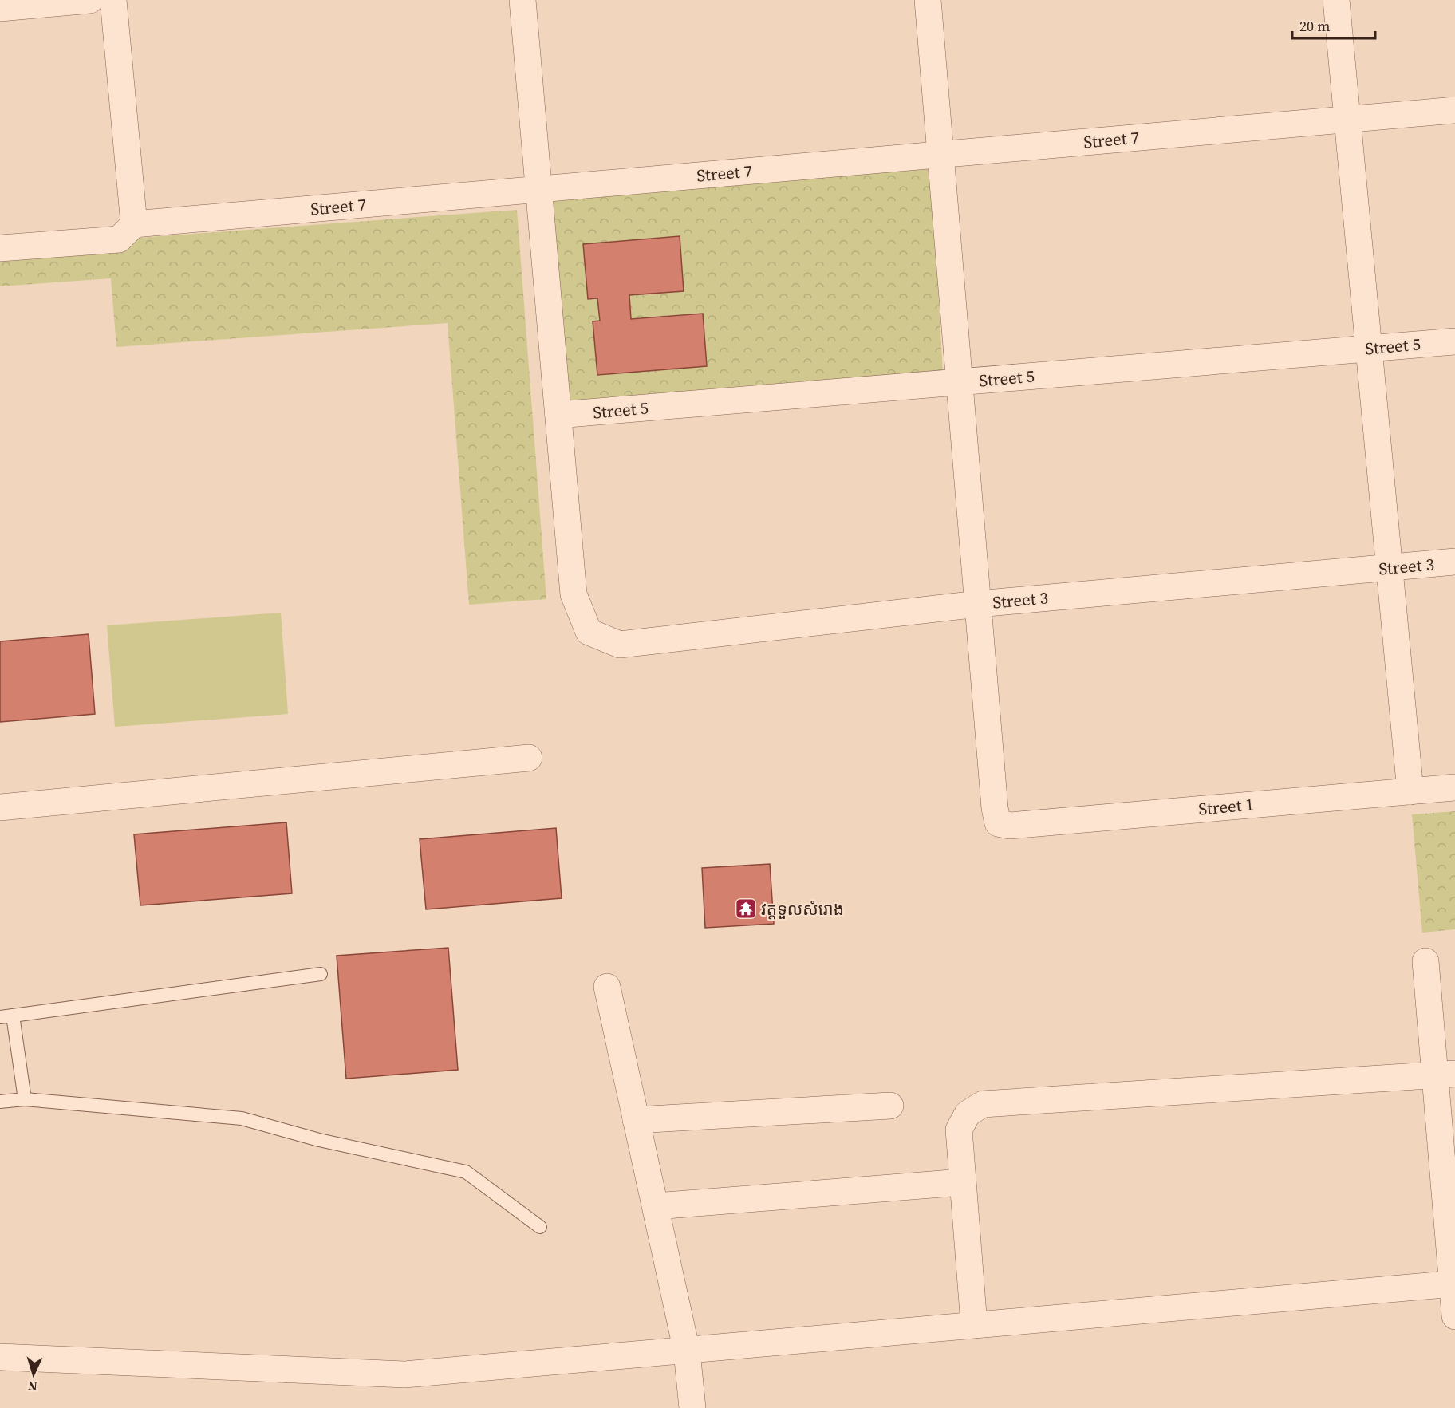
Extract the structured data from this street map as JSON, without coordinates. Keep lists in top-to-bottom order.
{
  "streets": {
    "street": [
      "Street 7",
      "Street 5",
      "Street 3",
      "Street 1"
    ]
  },
  "crossings": [
    ["Street 5", "Street 3"],
    ["Street 3", "Street 1"]
  ],
  "places": {
    "temple": ["វត្តទួលសំរោង"]
  },
  "scale_bar": "20 m",
  "north": "bottom"
}
